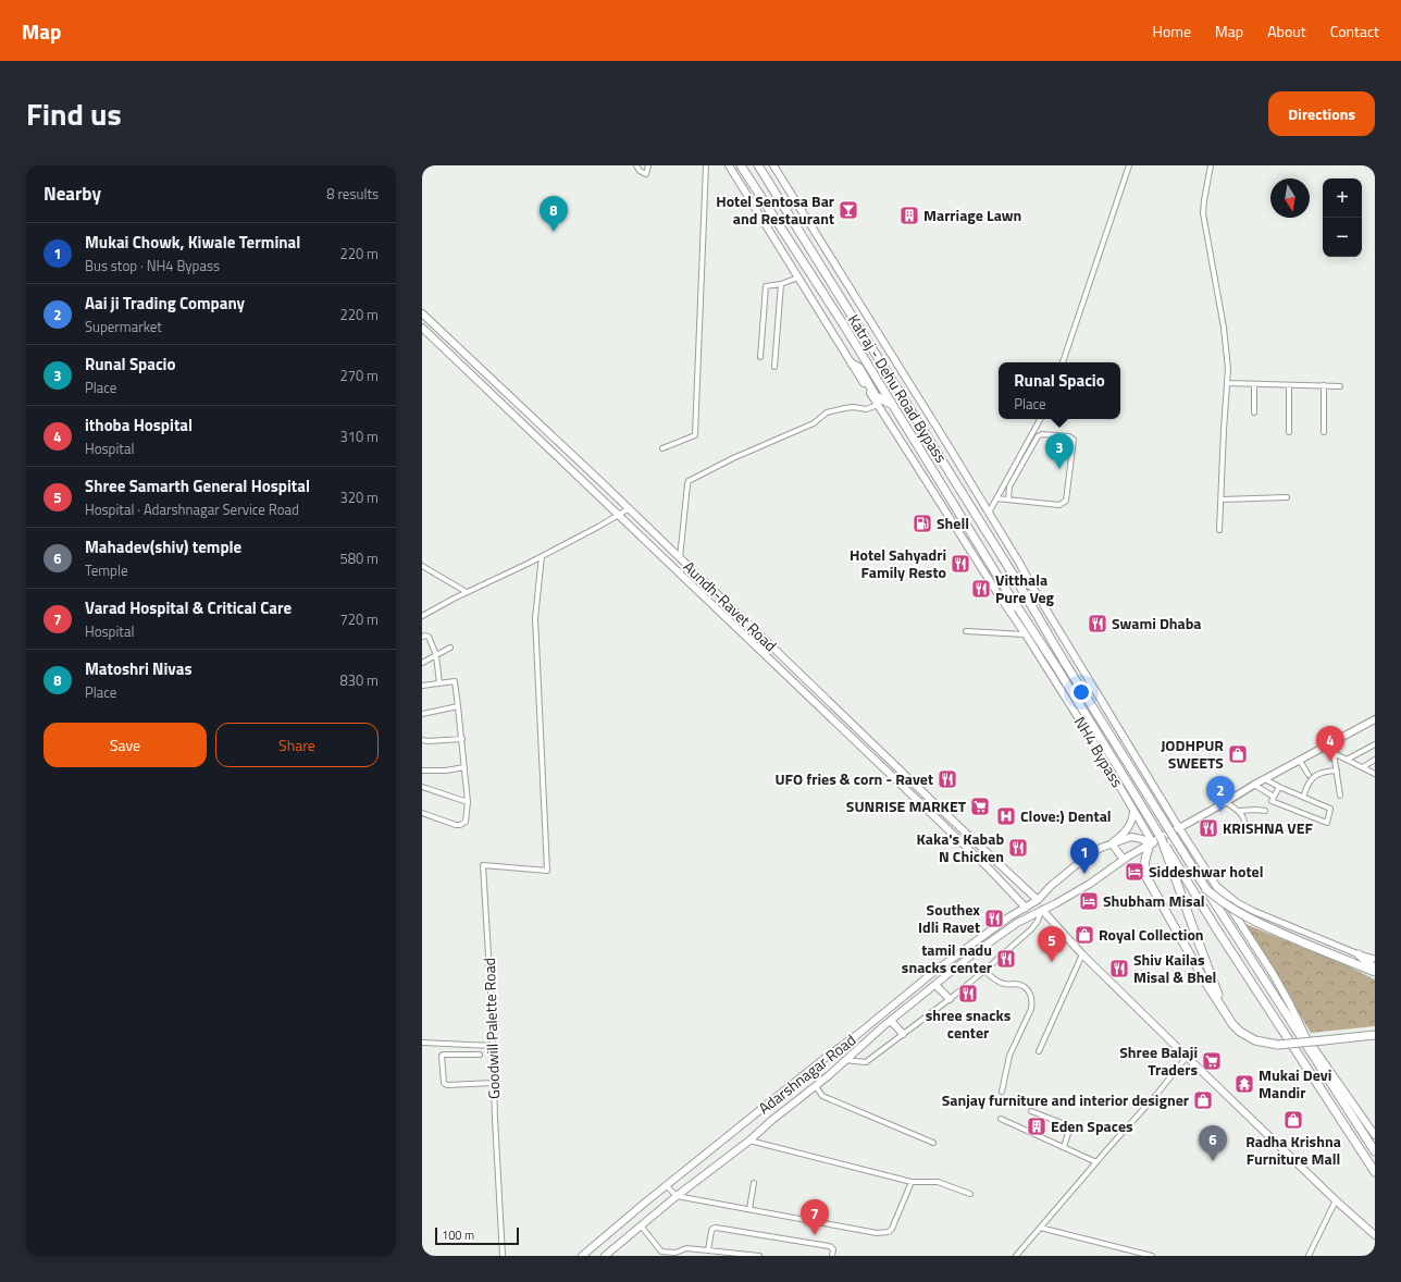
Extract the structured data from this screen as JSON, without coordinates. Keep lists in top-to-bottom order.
{
  "streets": {
    "highway": ["Katraj - Dehu Road Bypass"],
    "main road": ["Aundh-Ravet Road", "NH4 Bypass", "Adarshnagar Road"],
    "street": ["Goodwill Palette Road"]
  },
  "crossings": [
    ["Katraj - Dehu Road Bypass", "NH4 Bypass"],
    ["Aundh-Ravet Road", "Adarshnagar Road"],
    ["NH4 Bypass", "Adarshnagar Road"]
  ],
  "places": {
    "bar": ["Hotel Sentosa Bar and Restaurant"],
    "building": ["Marriage Lawn", "Eden Spaces"],
    "fuel station": ["Shell"],
    "restaurant": [
      "Hotel Sahyadri Family Resto",
      "Vitthala Pure Veg",
      "Swami Dhaba",
      "UFO fries & corn - Ravet",
      "KRISHNA VEF",
      "Kaka's Kabab N Chicken",
      "Southex Idli Ravet",
      "tamil nadu snacks center",
      "Shiv Kailas Misal & Bhel",
      "shree snacks center"
    ],
    "shop": [
      "JODHPUR SWEETS",
      "Royal Collection",
      "Sanjay furniture and interior designer",
      "Radha Krishna Furniture Mall"
    ],
    "supermarket": ["SUNRISE MARKET", "Shree Balaji Traders"],
    "hospital": ["Clove:) Dental"],
    "hotel": ["Siddeshwar hotel", "Shubham Misal"],
    "temple": ["Mukai Devi Mandir"]
  },
  "scale_bar": "100 m",
  "north": "bottom",
  "page": {
    "header": "Map",
    "nav": [
      "Home",
      "Map",
      "About",
      "Contact"
    ],
    "title": "Find us",
    "buttons": [
      "Directions",
      ["Save", "Share"]
    ],
    "heading": ["Nearby", "8 results"],
    "map_buttons": ["+", "−"],
    "pins": [
      "8",
      "3",
      "4",
      "2",
      "1",
      "5",
      "6",
      "7"
    ],
    "list": [
      {
        "mark": "1",
        "name": "Mukai Chowk, Kiwale Terminal",
        "note": "Bus stop · NH4 Bypass",
        "value": "220 m"
      },
      {
        "mark": "2",
        "name": "Aai ji Trading Company",
        "note": "Supermarket",
        "value": "220 m"
      },
      {
        "mark": "3",
        "name": "Runal Spacio",
        "note": "Place",
        "value": "270 m"
      },
      {
        "mark": "4",
        "name": "ithoba Hospital",
        "note": "Hospital",
        "value": "310 m"
      },
      {
        "mark": "5",
        "name": "Shree Samarth General Hospital",
        "note": "Hospital · Adarshnagar Service Road",
        "value": "320 m"
      },
      {
        "mark": "6",
        "name": "Mahadev(shiv) temple",
        "note": "Temple",
        "value": "580 m"
      },
      {
        "mark": "7",
        "name": "Varad Hospital & Critical Care",
        "note": "Hospital",
        "value": "720 m"
      },
      {
        "mark": "8",
        "name": "Matoshri Nivas",
        "note": "Place",
        "value": "830 m"
      }
    ],
    "popup": ["Runal Spacio", "Place"],
    "scale": "100 m"
  }
}
